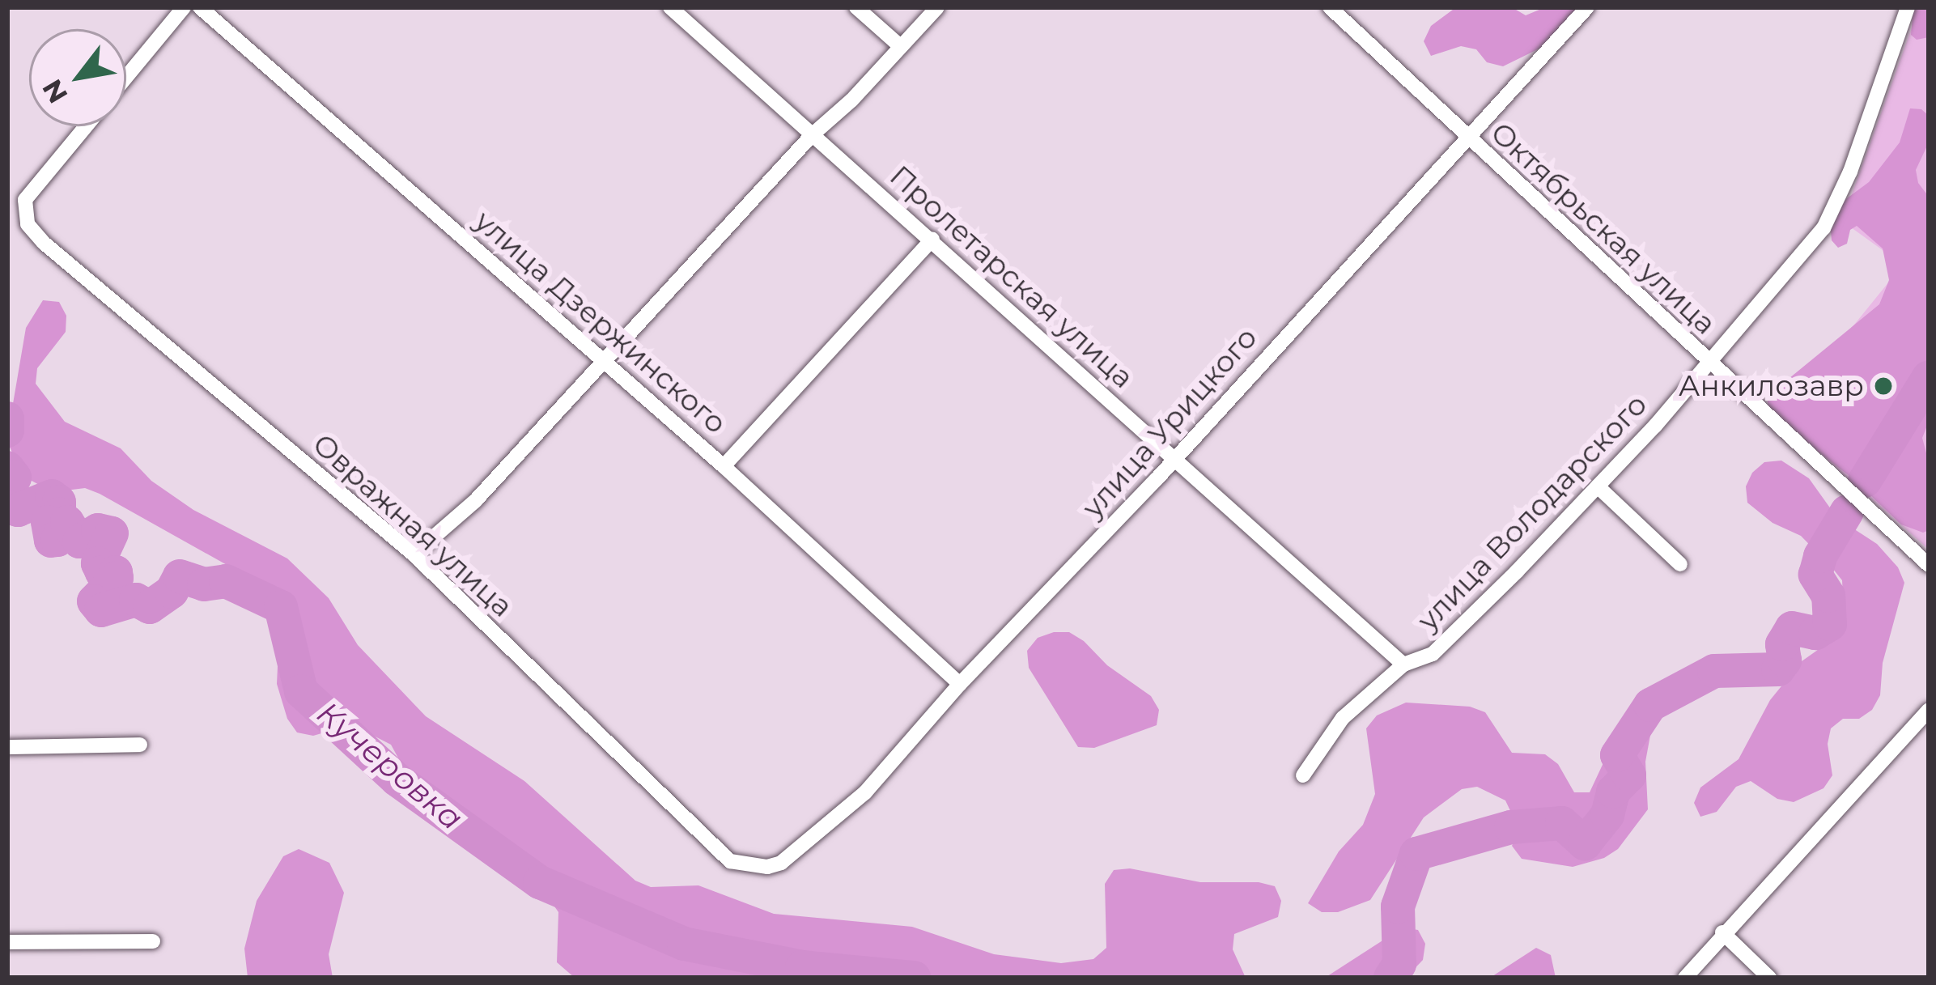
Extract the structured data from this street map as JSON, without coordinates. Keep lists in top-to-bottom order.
{
  "streets": {
    "street": [
      "Октябрьская улица",
      "Пролетарская улица",
      "улица Дзержинского",
      "улица Урицкого",
      "улица Володарского",
      "Овражная улица"
    ]
  },
  "crossings": [
    ["Октябрьская улица", "улица Урицкого"],
    ["Октябрьская улица", "улица Володарского"],
    ["Пролетарская улица", "улица Урицкого"],
    ["Пролетарская улица", "улица Володарского"],
    ["улица Дзержинского", "улица Урицкого"],
    ["улица Урицкого", "Овражная улица"]
  ],
  "water": ["Кучеровка"],
  "places": ["Анкилозавр"],
  "north": "bottom left"
}
